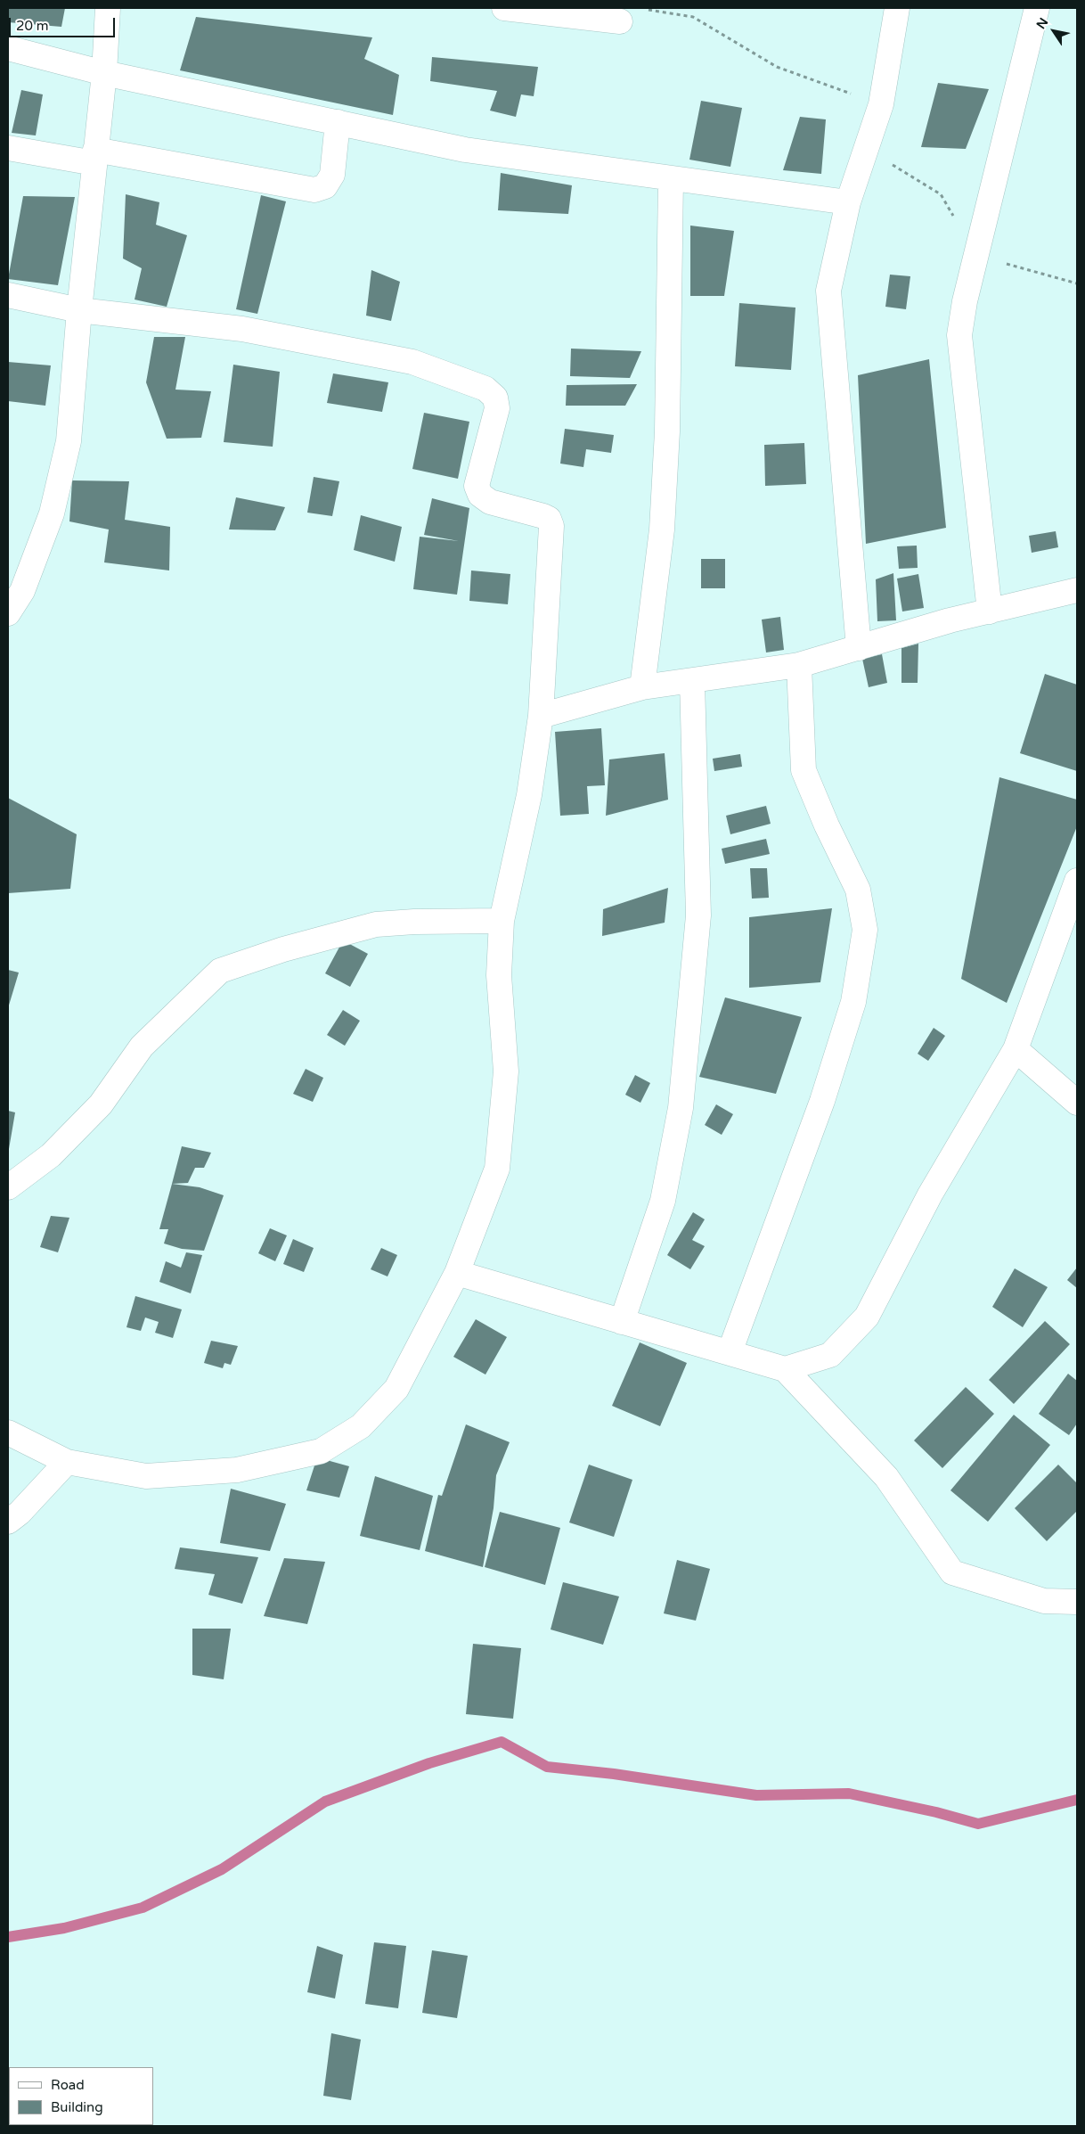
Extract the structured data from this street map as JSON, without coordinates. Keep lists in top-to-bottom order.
{
  "legend": ["Road", "Building"],
  "scale_bar": "20 m",
  "north": "top left"
}
